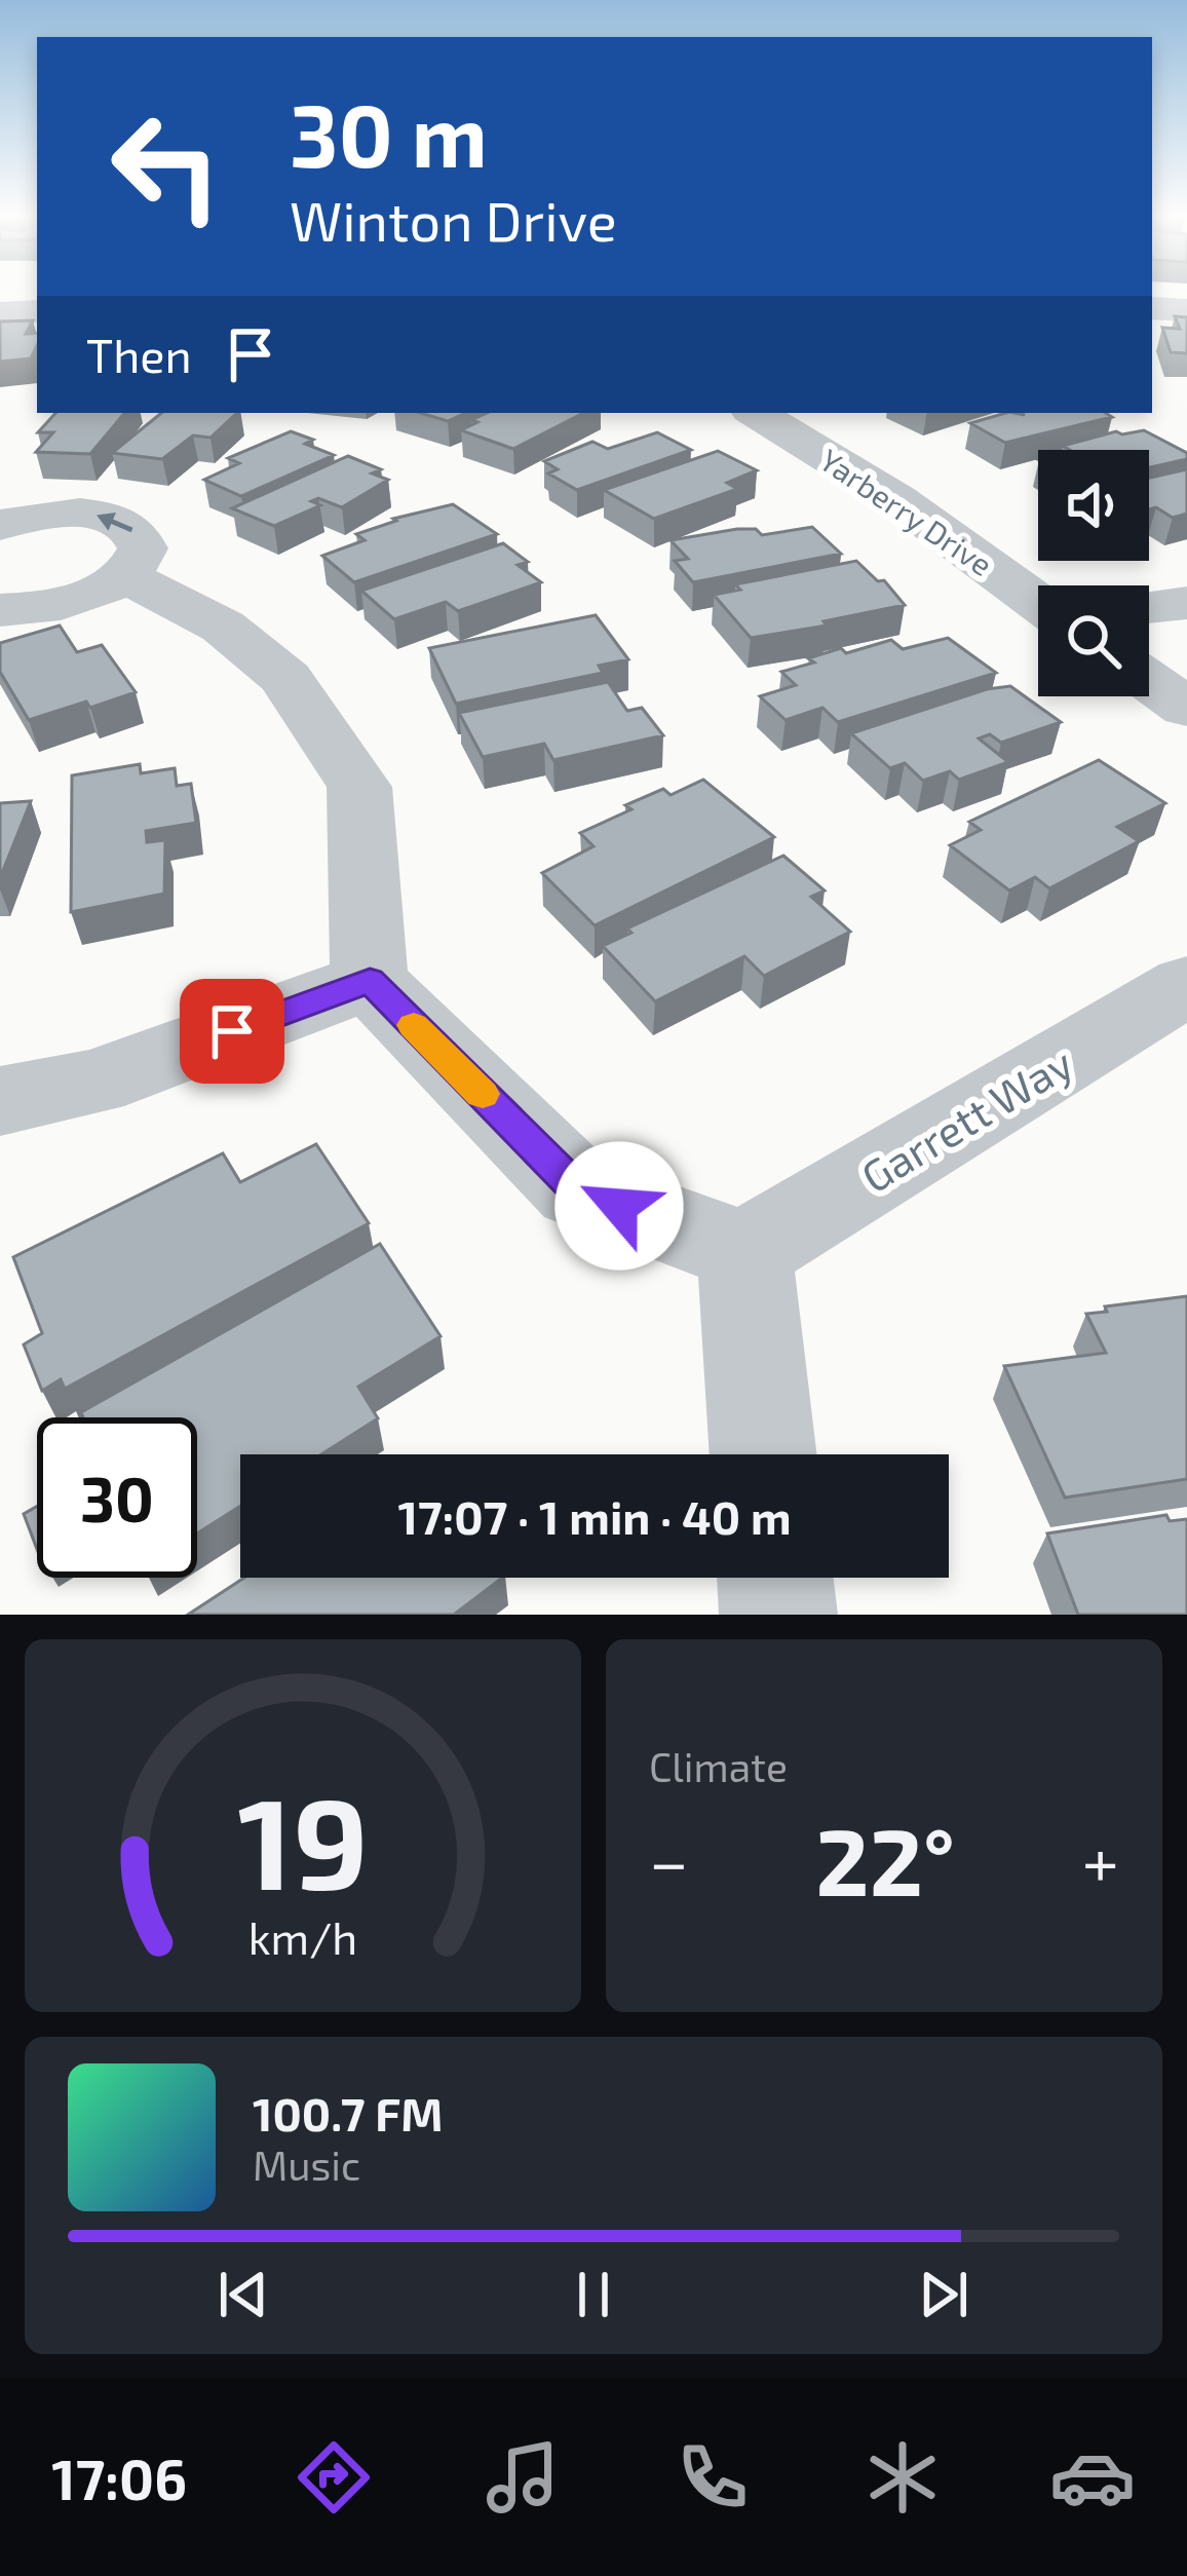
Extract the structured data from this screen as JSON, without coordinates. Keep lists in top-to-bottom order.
{
  "streets": {
    "street": ["Yarberry Drive", "Garrett Way"]
  },
  "page": {
    "turn": ["30 m", "Winton Drive"],
    "then": "Then",
    "limit": "30",
    "trip": "17:07 · 1 min · 40 m",
    "tile": "Climate",
    "heat": ["−", "22°", "+"],
    "song": ["100.7 FM", "Music"],
    "tabs": "17:06",
    "gauge": ["19", "km/h"]
  }
}
